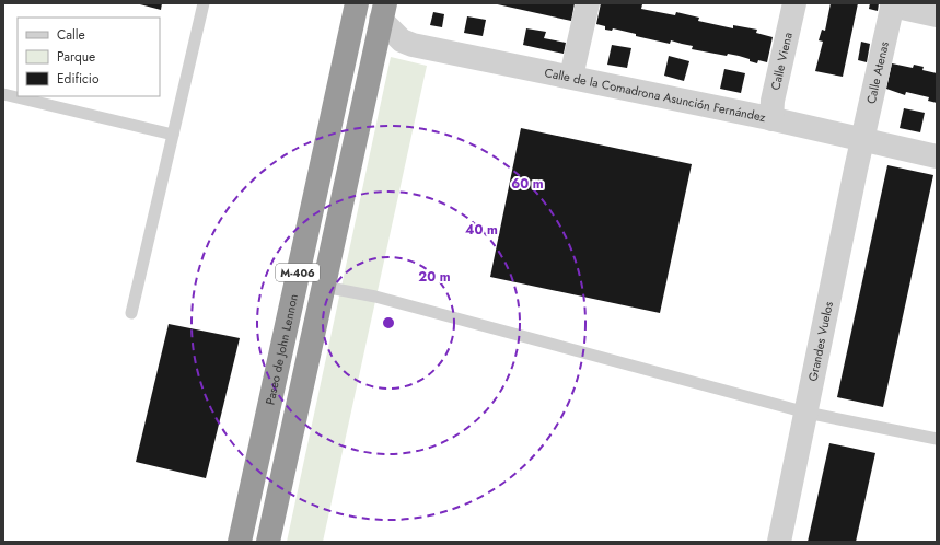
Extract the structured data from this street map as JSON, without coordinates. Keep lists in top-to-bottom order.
{
  "streets": {
    "highway": ["M-406", "Paseo de John Lennon"],
    "street": [
      "Calle Viena",
      "Calle Atenas",
      "Calle de la Comadrona Asunción Fernández",
      "Grandes Vuelos"
    ]
  },
  "crossings": [
    ["Calle Viena", "Calle de la Comadrona Asunción Fernández"],
    ["Calle Atenas", "Calle de la Comadrona Asunción Fernández"],
    ["Calle Atenas", "Grandes Vuelos"],
    ["Calle de la Comadrona Asunción Fernández", "M-406"],
    ["Calle de la Comadrona Asunción Fernández", "Grandes Vuelos"]
  ],
  "legend": ["Calle", "Parque", "Edificio"],
  "rings": ["60 m", "40 m", "20 m"]
}
